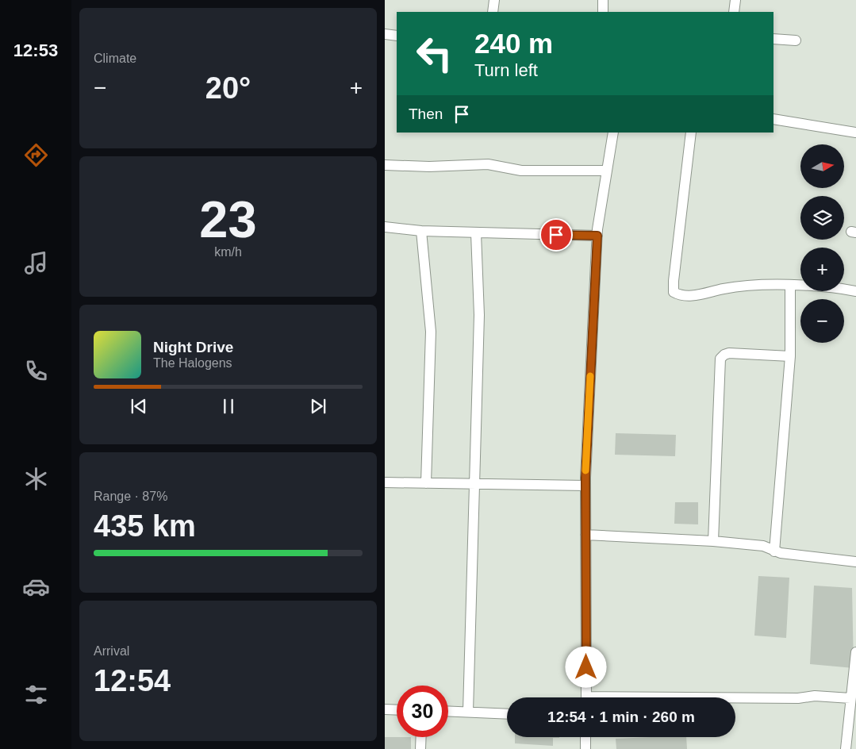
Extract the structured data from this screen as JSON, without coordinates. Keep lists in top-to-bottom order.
{
  "north": "right",
  "page": {
    "tabs": "12:53",
    "tile": [
      "Climate",
      ["23", "km/h"],
      ["Range · 87%", "435 km"],
      ["Arrival", "12:54"]
    ],
    "turn": ["240 m", "Turn left"],
    "heat": ["−", "20°", "+"],
    "then": "Then",
    "map_buttons": ["+", "−"],
    "song": ["Night Drive", "The Halogens"],
    "limit": "30",
    "trip": "12:54 · 1 min · 260 m"
  }
}
